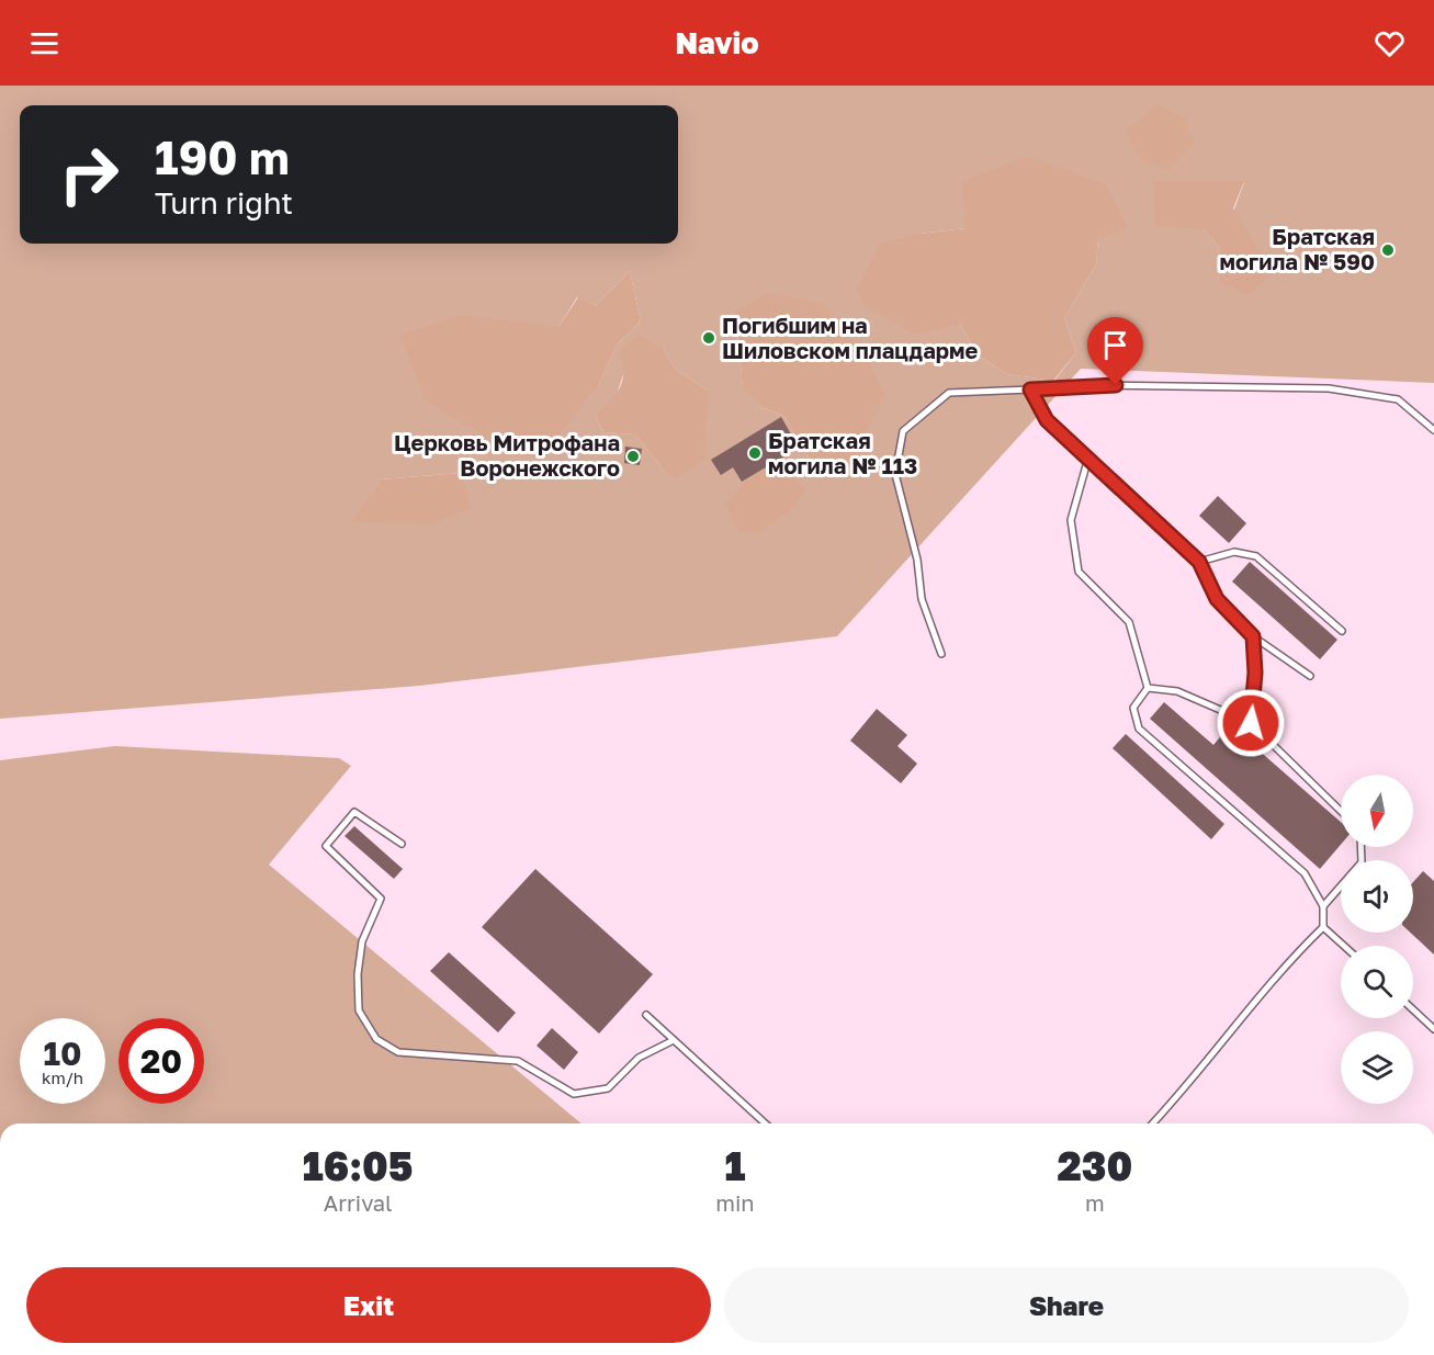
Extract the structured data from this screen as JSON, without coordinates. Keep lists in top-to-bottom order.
{
  "places": [
    "Братская могила № 590",
    "Погибшим на Шиловском плацдарме",
    "Братская могила № 113",
    "Церковь Митрофана Воронежского"
  ],
  "north": "bottom",
  "page": {
    "header": "Navio",
    "turn": ["190 m", "Turn right"],
    "speed": "10 km/h",
    "limit": "20",
    "eta": [
      "16:05",
      "Arrival",
      "1",
      "min",
      "230",
      "m"
    ],
    "buttons": ["Exit", "Share"]
  }
}
